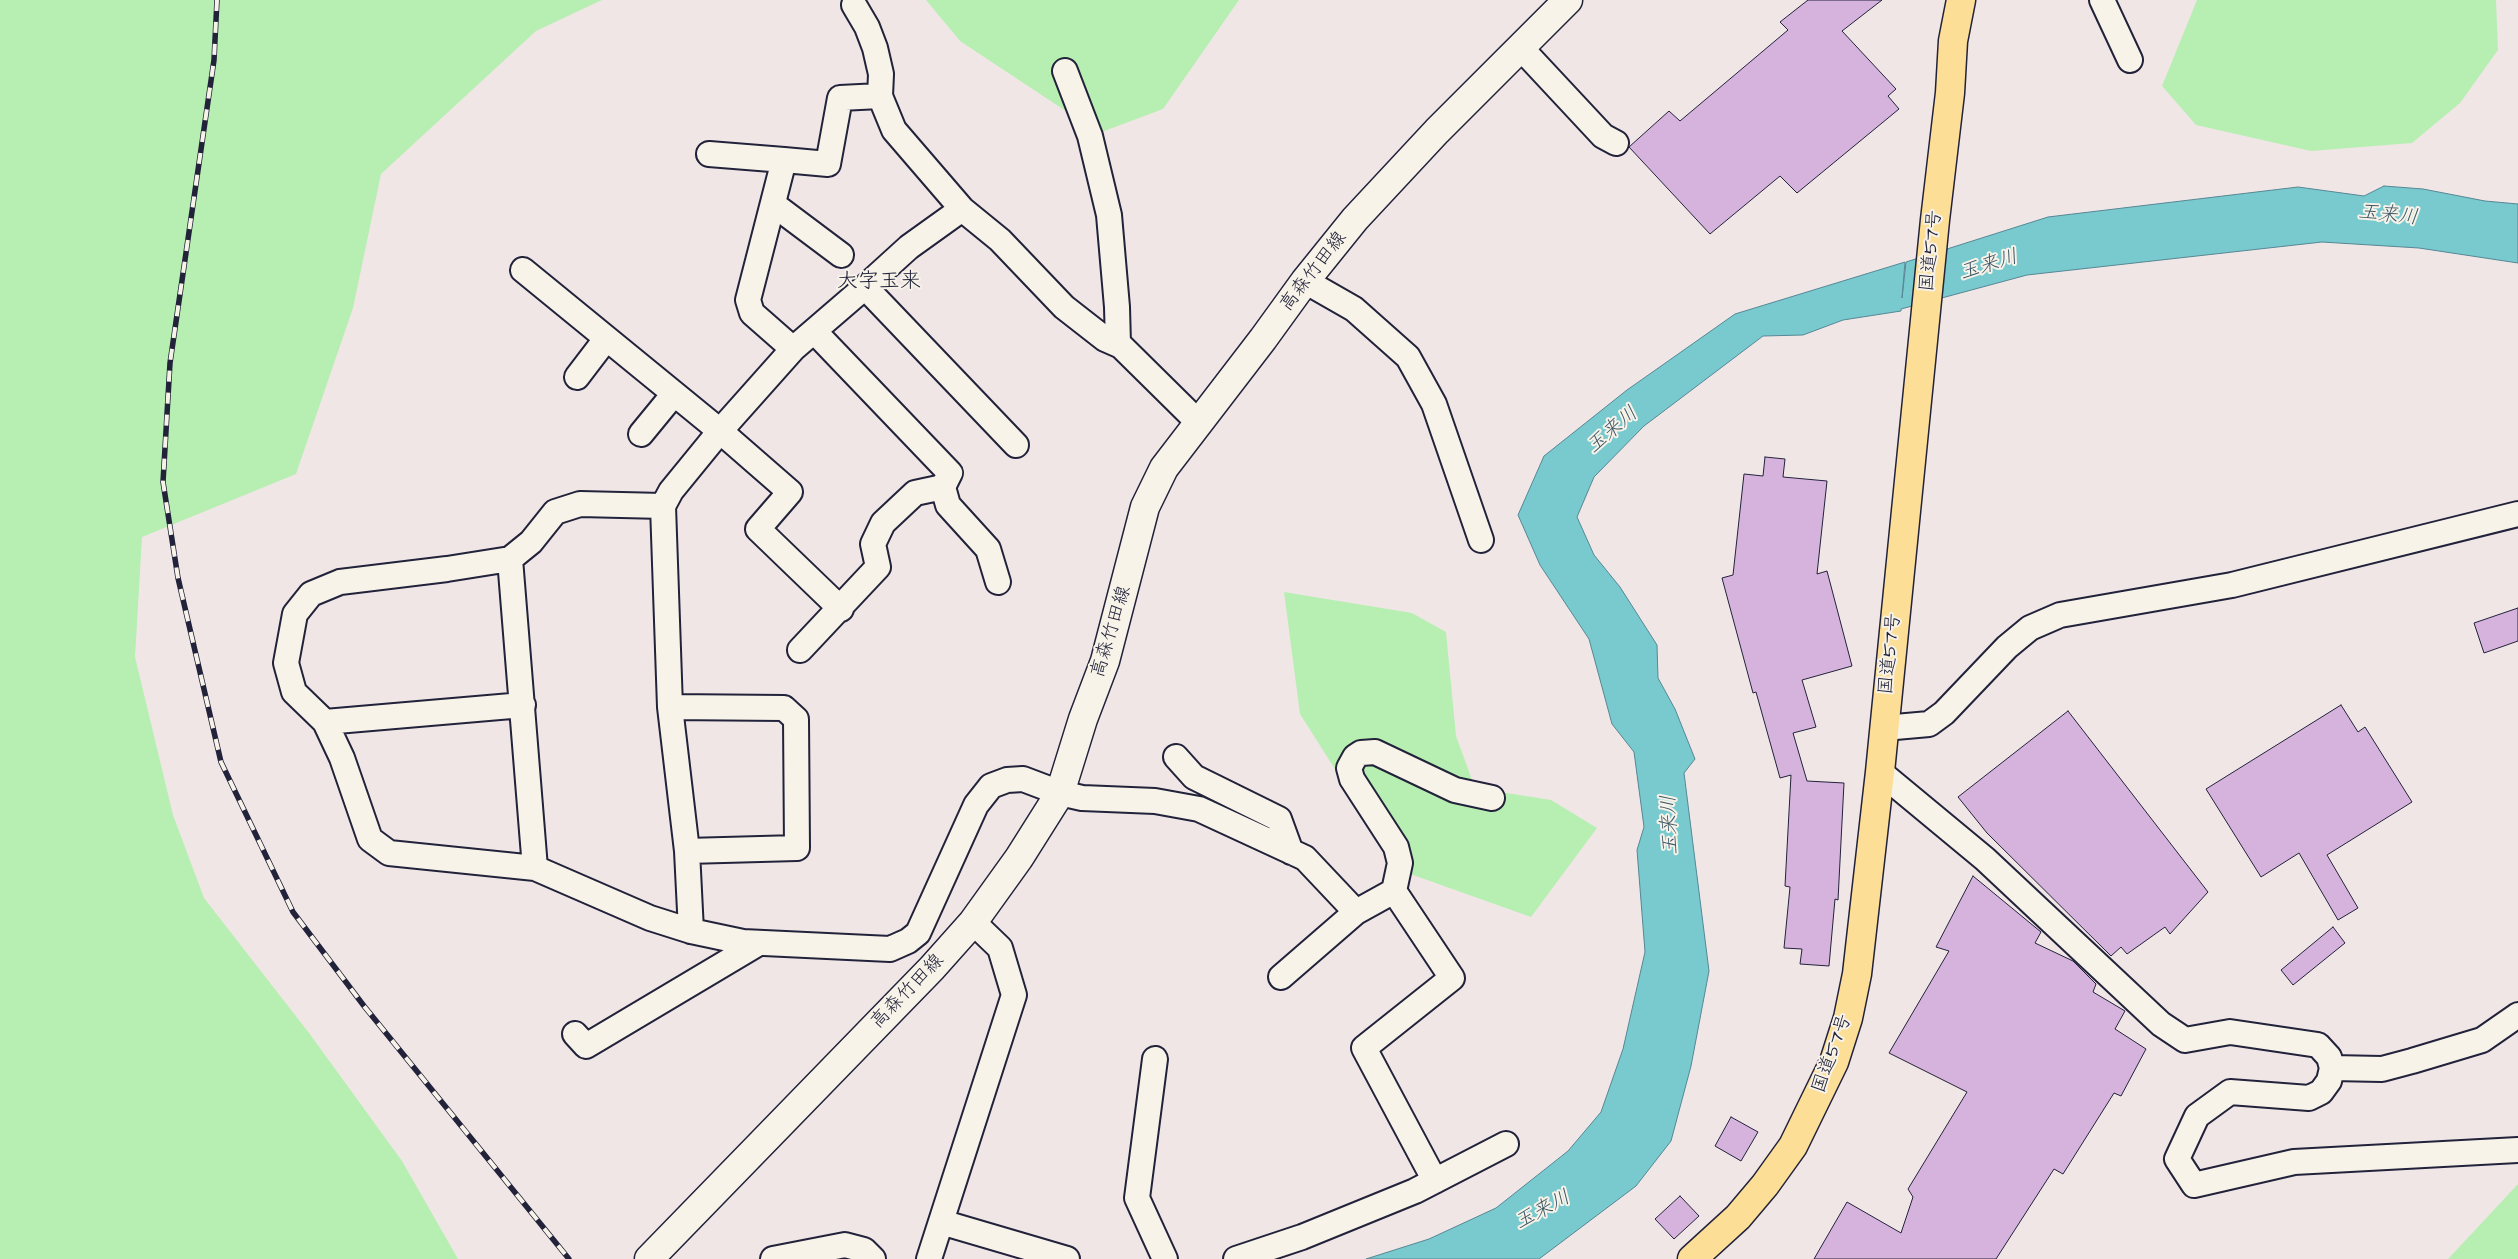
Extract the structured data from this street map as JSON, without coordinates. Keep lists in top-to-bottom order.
{
  "streets": {
    "highway": ["国道57号"],
    "main road": ["高森竹田線"]
  },
  "districts": ["大字玉来"],
  "water": ["玉来川"]
}
